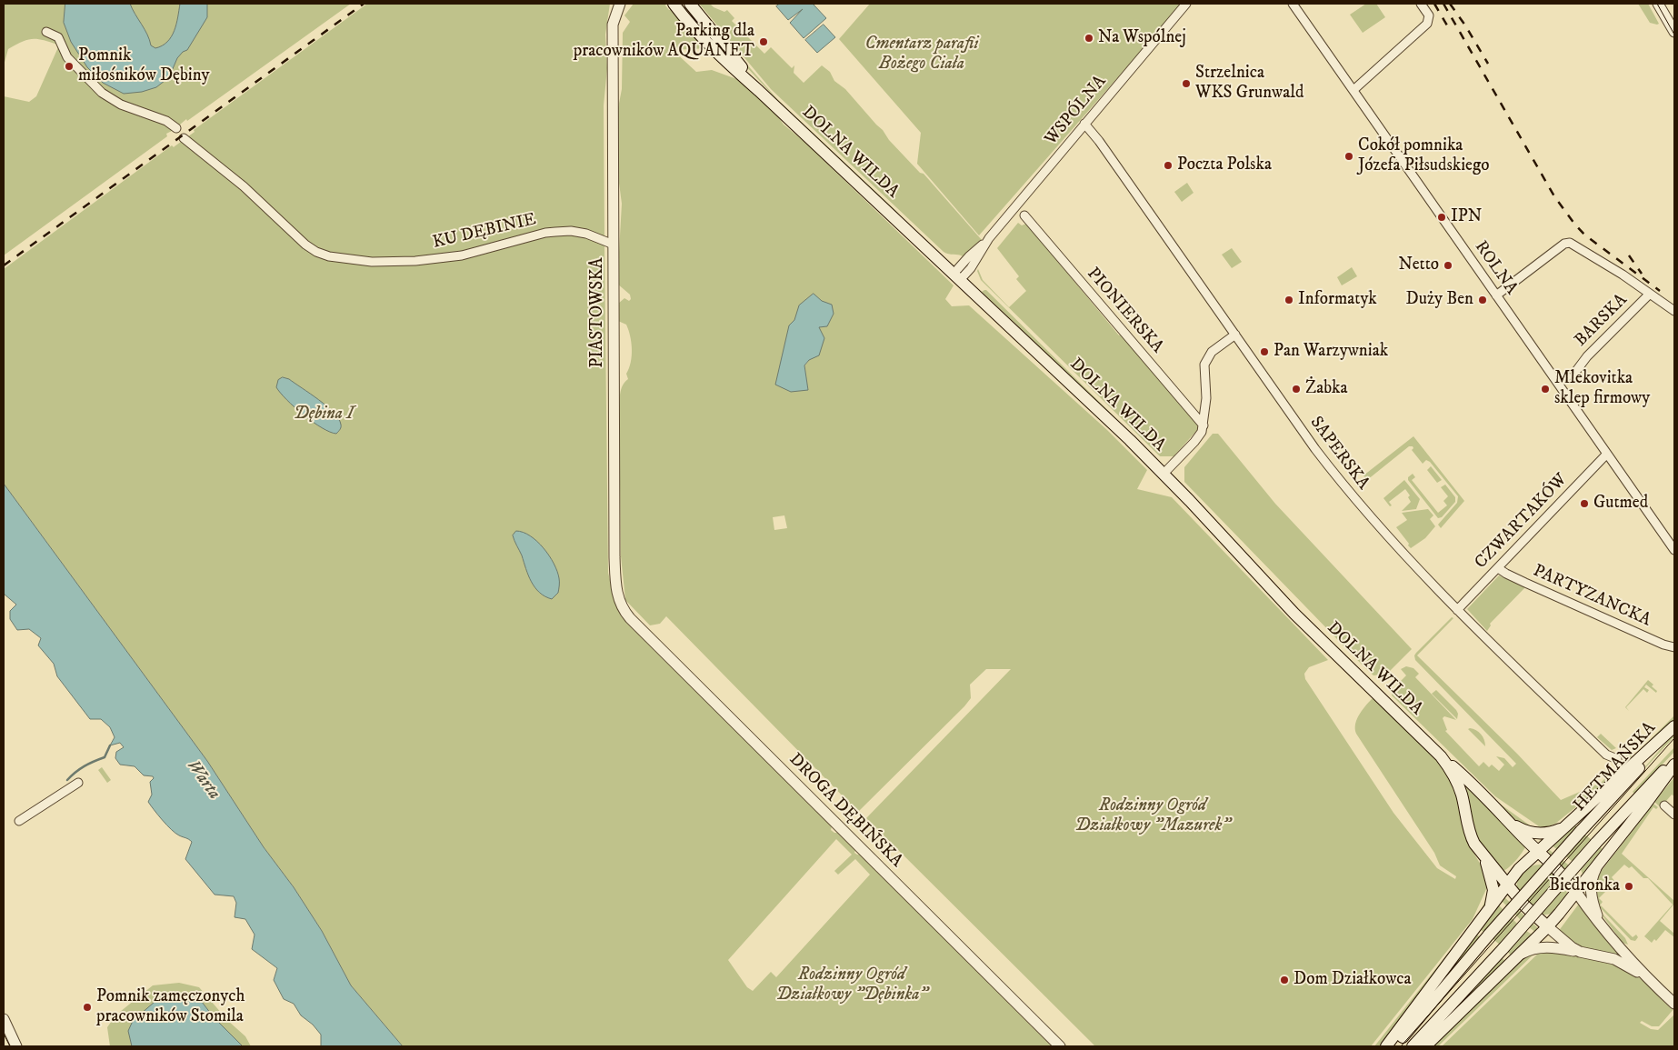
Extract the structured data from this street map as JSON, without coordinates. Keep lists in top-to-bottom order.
{
  "streets": {
    "main road": ["DOLNA WILDA", "HETMAŃSKA"],
    "street": [
      "WSPÓLNA",
      "KU DĘBINIE",
      "ROLNA",
      "PIONIERSKA",
      "PIASTOWSKA",
      "BARSKA",
      "SAPERSKA",
      "CZWARTAKÓW",
      "PARTYZANCKA",
      "DROGA DĘBIŃSKA"
    ]
  },
  "crossings": [
    ["WSPÓLNA", "DOLNA WILDA"],
    ["WSPÓLNA", "SAPERSKA"],
    ["KU DĘBINIE", "PIASTOWSKA"],
    ["ROLNA", "CZWARTAKÓW"],
    ["PIASTOWSKA", "DROGA DĘBIŃSKA"],
    ["SAPERSKA", "CZWARTAKÓW"],
    ["CZWARTAKÓW", "PARTYZANCKA"]
  ],
  "water": ["Warta"],
  "parks": [
    "Cmentarz parafii Bożego Ciała",
    "Dębina I",
    "Rodzinny Ogród Działkowy \"Mazurek\"",
    "Rodzinny Ogród Działkowy \"Dębinka\""
  ],
  "places": [
    "Na Wspólnej",
    "Parking dla pracowników AQUANET",
    "Pomnik miłośników Dębiny",
    "Strzelnica WKS Grunwald",
    "Cokół pomnika Józefa Piłsudskiego",
    "Poczta Polska",
    "IPN",
    "Netto",
    "Informatyk",
    "Duży Ben",
    "Pan Warzywniak",
    "Żabka",
    "Mlekovitka sklep firmowy",
    "Gutmed",
    "Biedronka",
    "Dom Działkowca",
    "Pomnik zamęczonych pracowników Stomila"
  ]
}
